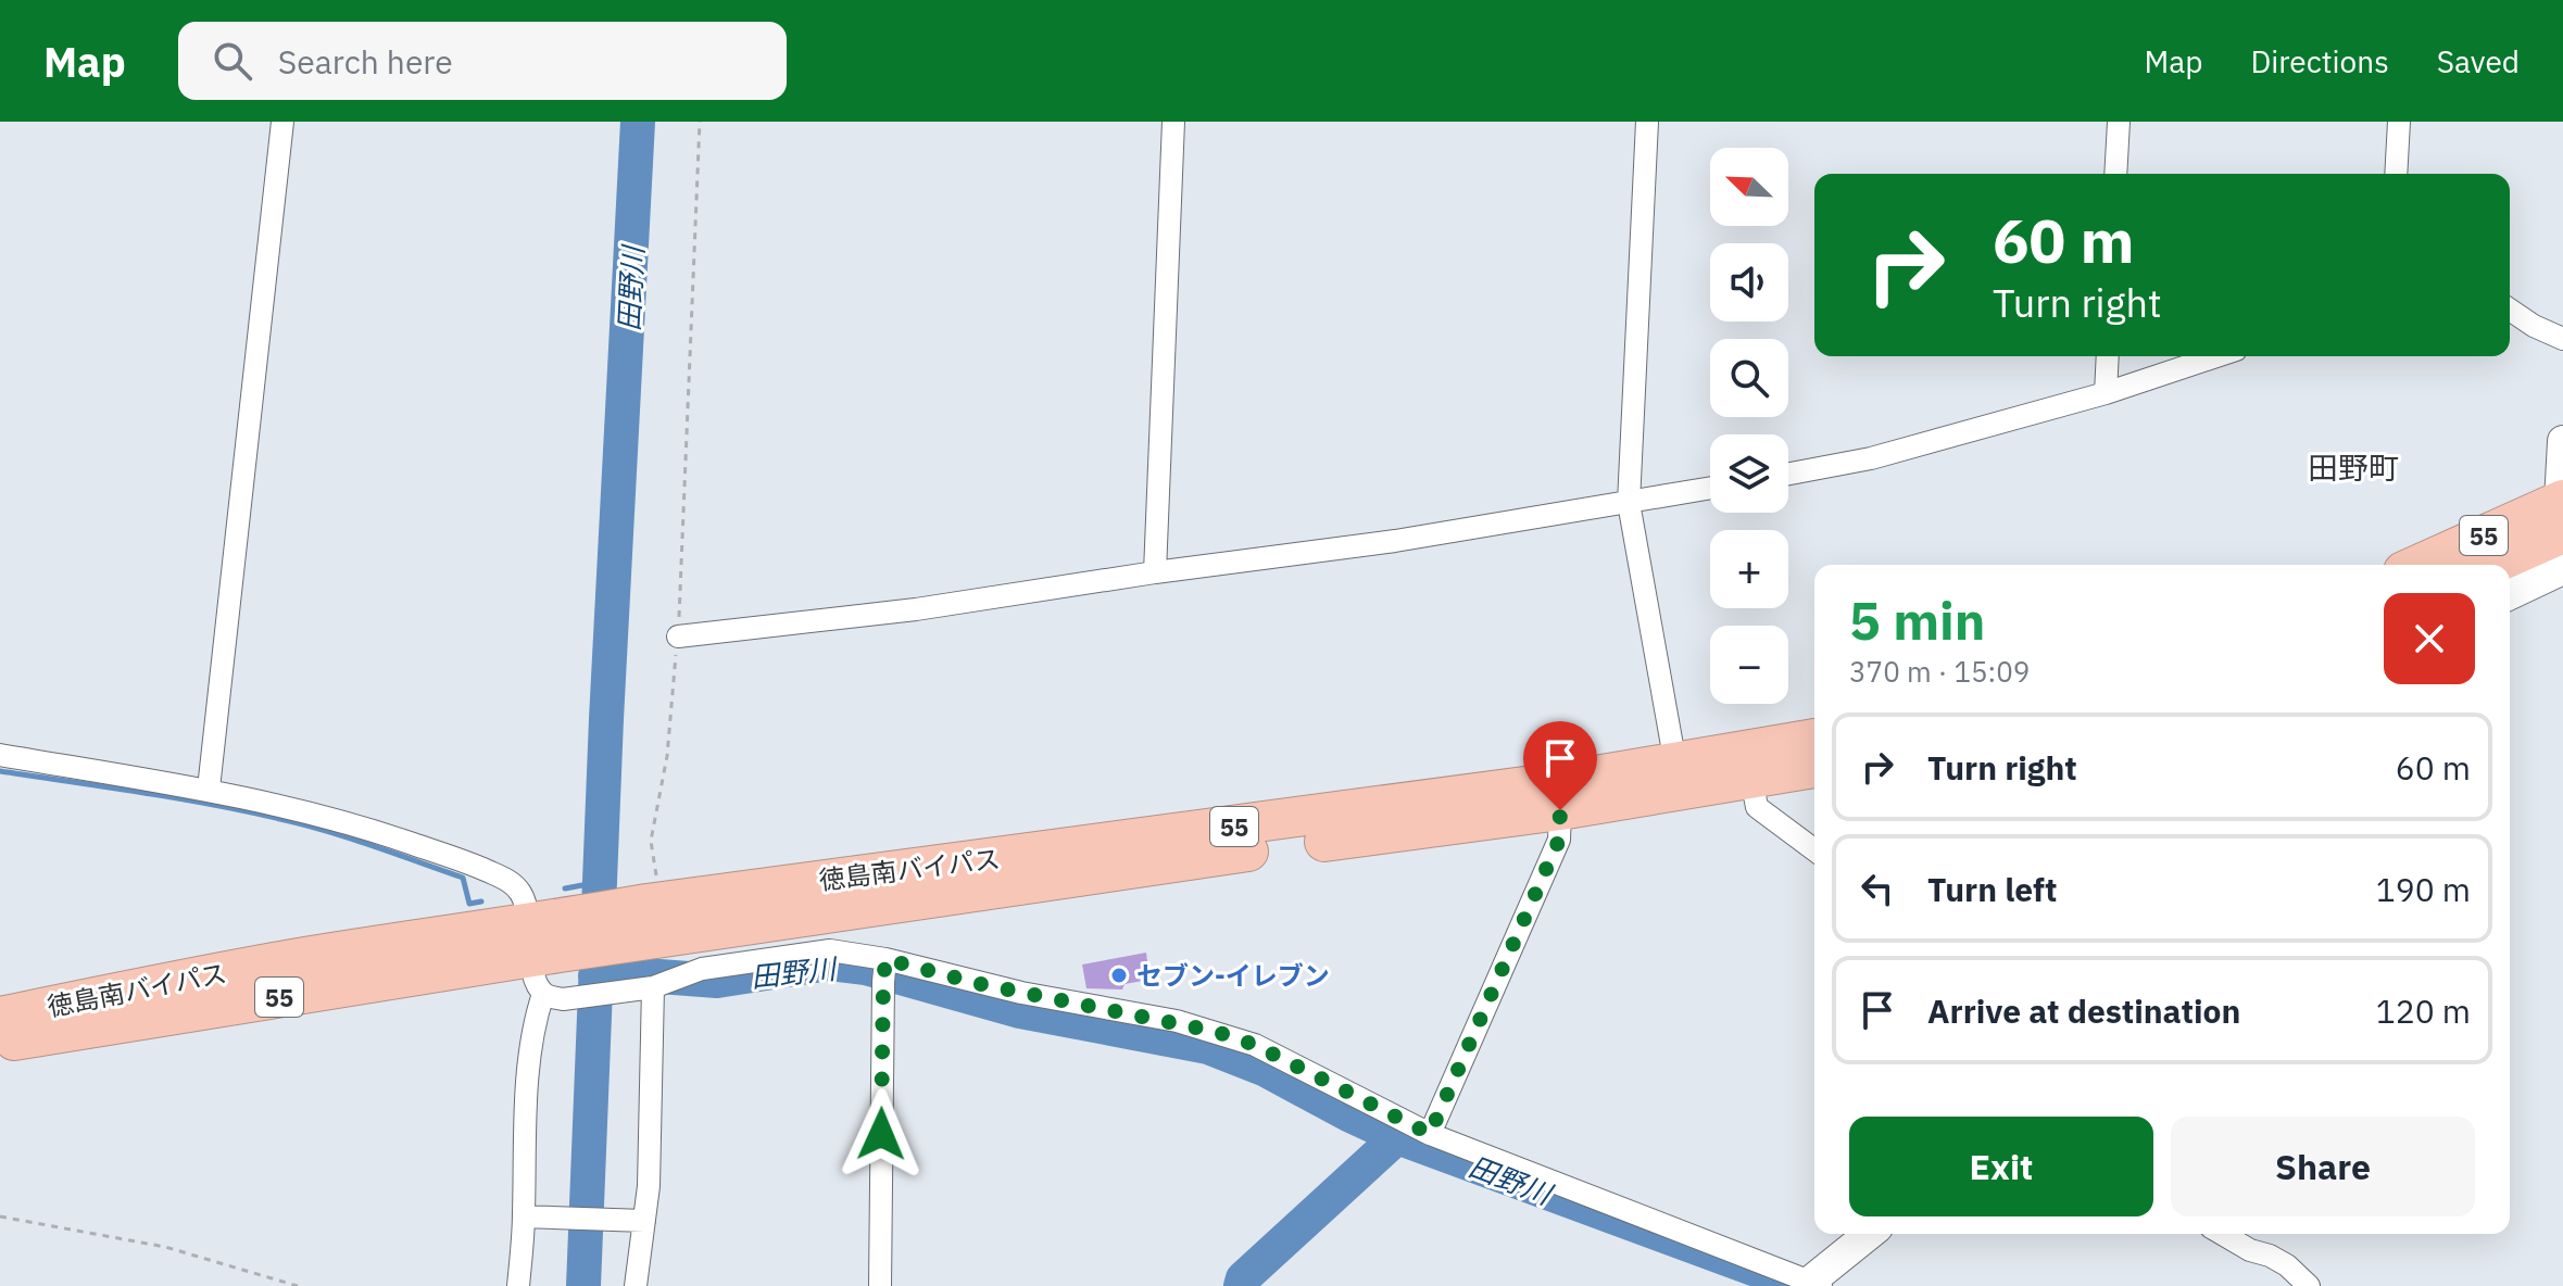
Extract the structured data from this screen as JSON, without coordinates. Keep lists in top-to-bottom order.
{
  "streets": {
    "highway": ["55", "徳島南バイパス"]
  },
  "districts": ["田野町"],
  "water": ["田野川"],
  "places": ["セブン-イレブン"],
  "north": "top left",
  "page": {
    "header": "Map",
    "search": "Search here",
    "nav": ["Map", "Directions", "Saved"],
    "map_buttons": ["+", "−"],
    "turn": ["60 m", "Turn right"],
    "heading": ["5 min", "370 m · 15:09"],
    "list": [
      {
        "name": "Turn right",
        "value": "60 m"
      },
      {
        "name": "Turn left",
        "value": "190 m"
      },
      {
        "name": "Arrive at destination",
        "value": "120 m"
      }
    ],
    "buttons": ["Exit", "Share"]
  }
}
